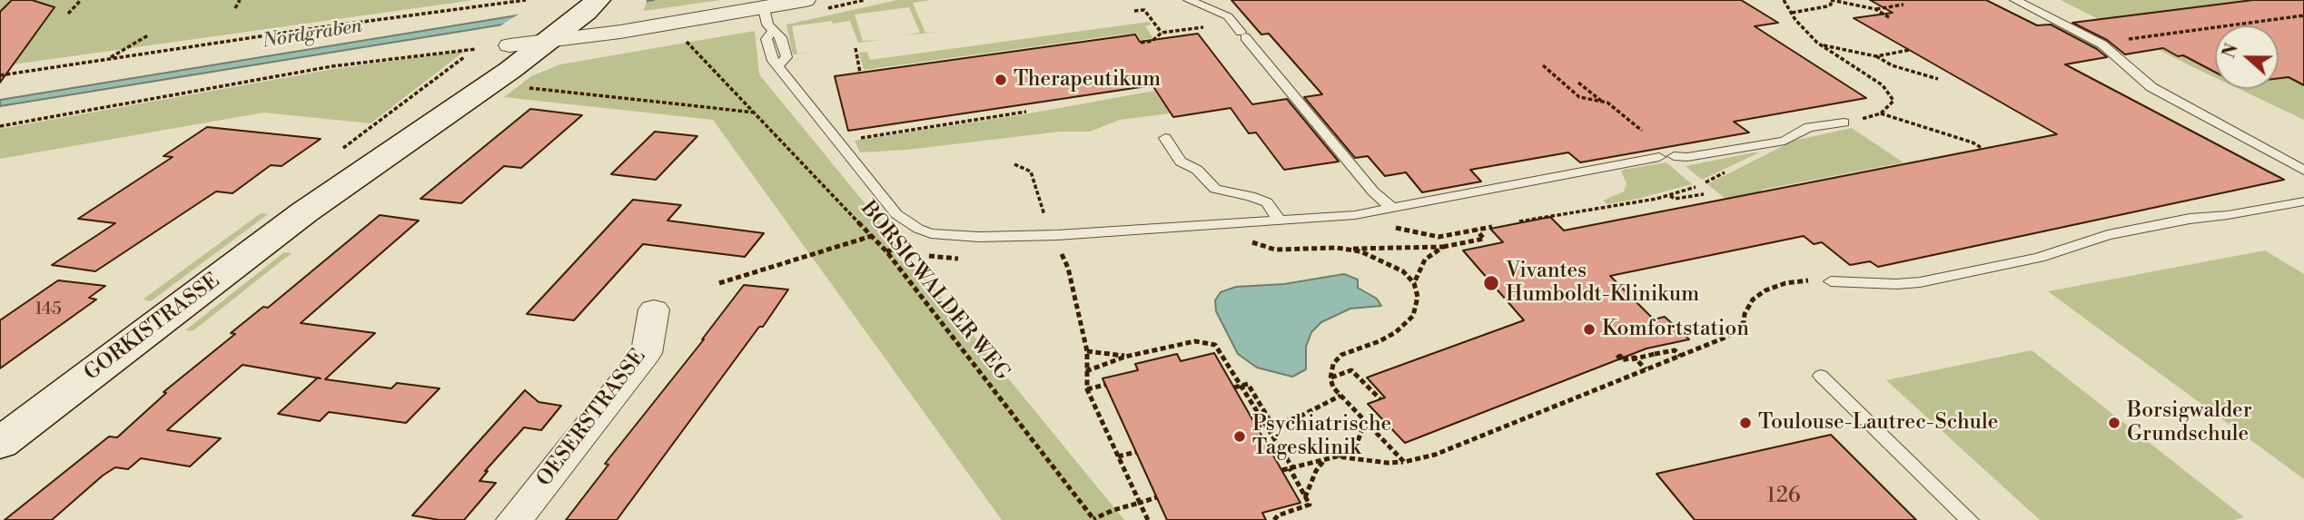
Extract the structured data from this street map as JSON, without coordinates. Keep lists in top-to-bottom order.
{
  "streets": {
    "main road": ["GORKISTRASSE"],
    "street": ["OESERSTRASSE"],
    "path": ["BORSIGWALDER WEG"]
  },
  "water": ["Nordgraben"],
  "places": [
    "Therapeutikum",
    "Vivantes Humboldt-Klinikum",
    "Komfortstation",
    "Toulouse-Lautrec-Schule",
    "Borsigwalder Grundschule",
    "Psychiatrische Tagesklinik"
  ],
  "house_numbers": ["145", "126"],
  "north": "left"
}
